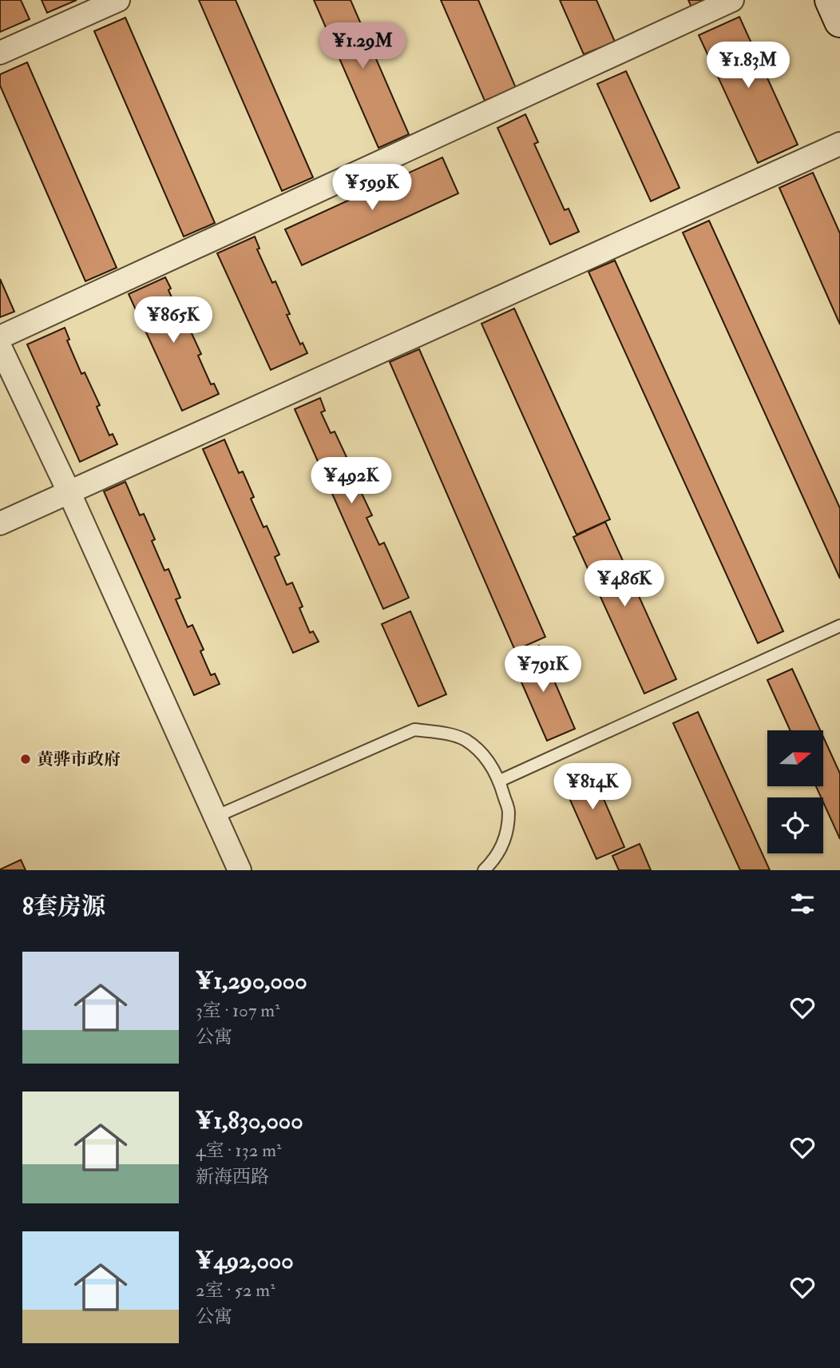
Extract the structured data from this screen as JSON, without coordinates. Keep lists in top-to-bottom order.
{
  "places": ["黄骅市政府"],
  "north": "right",
  "page": {
    "price": [
      "¥1.29M",
      "¥1.83M",
      "¥599K",
      "¥865K",
      "¥492K",
      "¥486K",
      "¥791K",
      "¥814K"
    ],
    "heading": "8套房源",
    "list": [
      {
        "name": "¥1,290,000",
        "note": "3室 · 107 m² · 公寓"
      },
      {
        "name": "¥1,830,000",
        "note": "4室 · 132 m² · 新海西路"
      },
      {
        "name": "¥492,000",
        "note": "2室 · 52 m² · 公寓"
      }
    ]
  }
}
